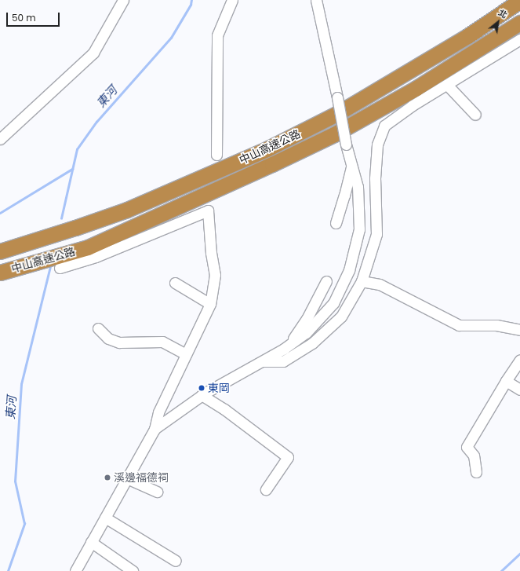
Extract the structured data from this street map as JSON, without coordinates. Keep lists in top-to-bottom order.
{
  "streets": {
    "highway": ["中山高速公路"]
  },
  "water": ["東河"],
  "places": ["東岡", "溪邊福德祠"],
  "scale_bar": "50 m",
  "north": "top right"
}
